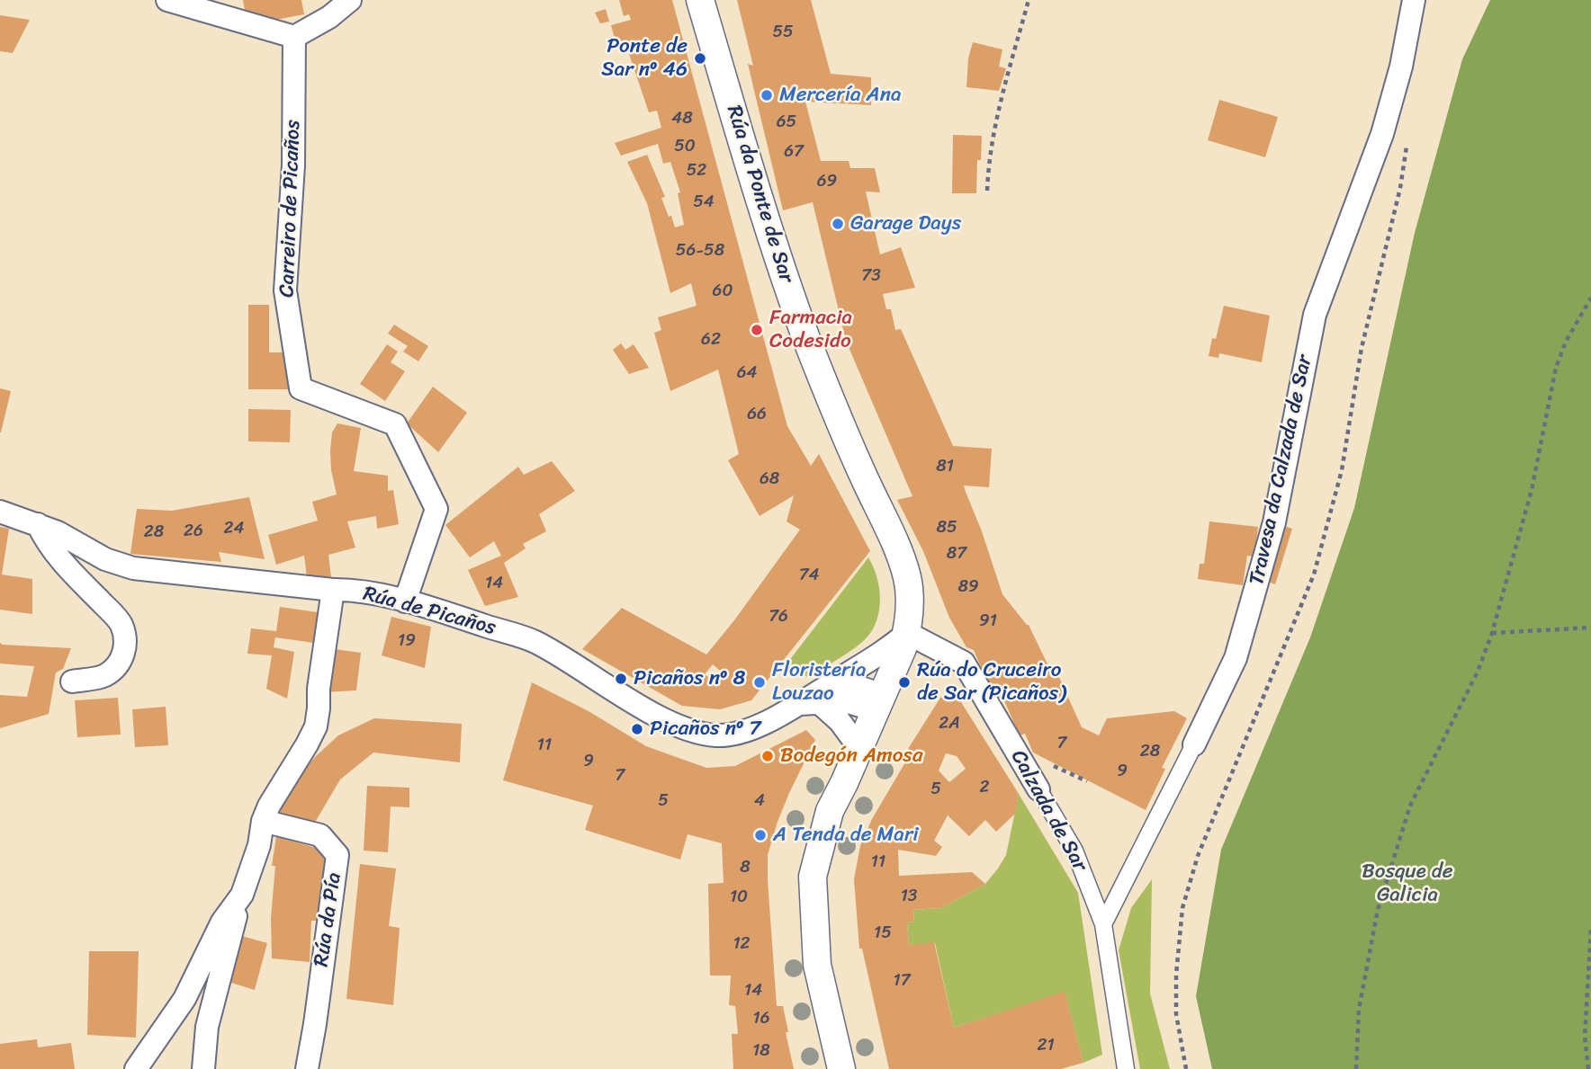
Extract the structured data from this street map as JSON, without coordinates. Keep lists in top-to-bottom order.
{
  "streets": {
    "street": [
      "Rúa da Ponte de Sar",
      "Carreiro de Picaños",
      "Travesa da Calzada de Sar",
      "Rúa de Picaños",
      "Calzada de Sar",
      "Rúa da Pía"
    ]
  },
  "crossings": [
    ["Rúa da Ponte de Sar", "Rúa de Picaños"],
    ["Rúa da Ponte de Sar", "Calzada de Sar"],
    ["Carreiro de Picaños", "Rúa de Picaños"],
    ["Travesa da Calzada de Sar", "Calzada de Sar"],
    ["Rúa de Picaños", "Calzada de Sar"]
  ],
  "parks": ["Bosque de Galicia"],
  "places": [
    "Ponte de Sar nº 46",
    "Mercería Ana",
    "Garage Days",
    "Farmacia Codesido",
    "Picaños nº 8",
    "Floristería Louzao",
    "Rúa do Cruceiro de Sar (Picaños)",
    "Picaños nº 7",
    "Bodegón Amosa",
    "A Tenda de Mari"
  ],
  "house_numbers": [
    "55",
    "48",
    "65",
    "50",
    "67",
    "52",
    "69",
    "54",
    "56-58",
    "73",
    "60",
    "62",
    "64",
    "66",
    "81",
    "68",
    "85",
    "24",
    "26",
    "28",
    "87",
    "74",
    "14",
    "89",
    "76",
    "91",
    "19",
    "2A",
    "7",
    "11",
    "28",
    "9",
    "9",
    "7",
    "2",
    "5",
    "5",
    "4",
    "11",
    "8",
    "13",
    "10",
    "15",
    "12",
    "17",
    "14",
    "16",
    "21",
    "18"
  ]
}
